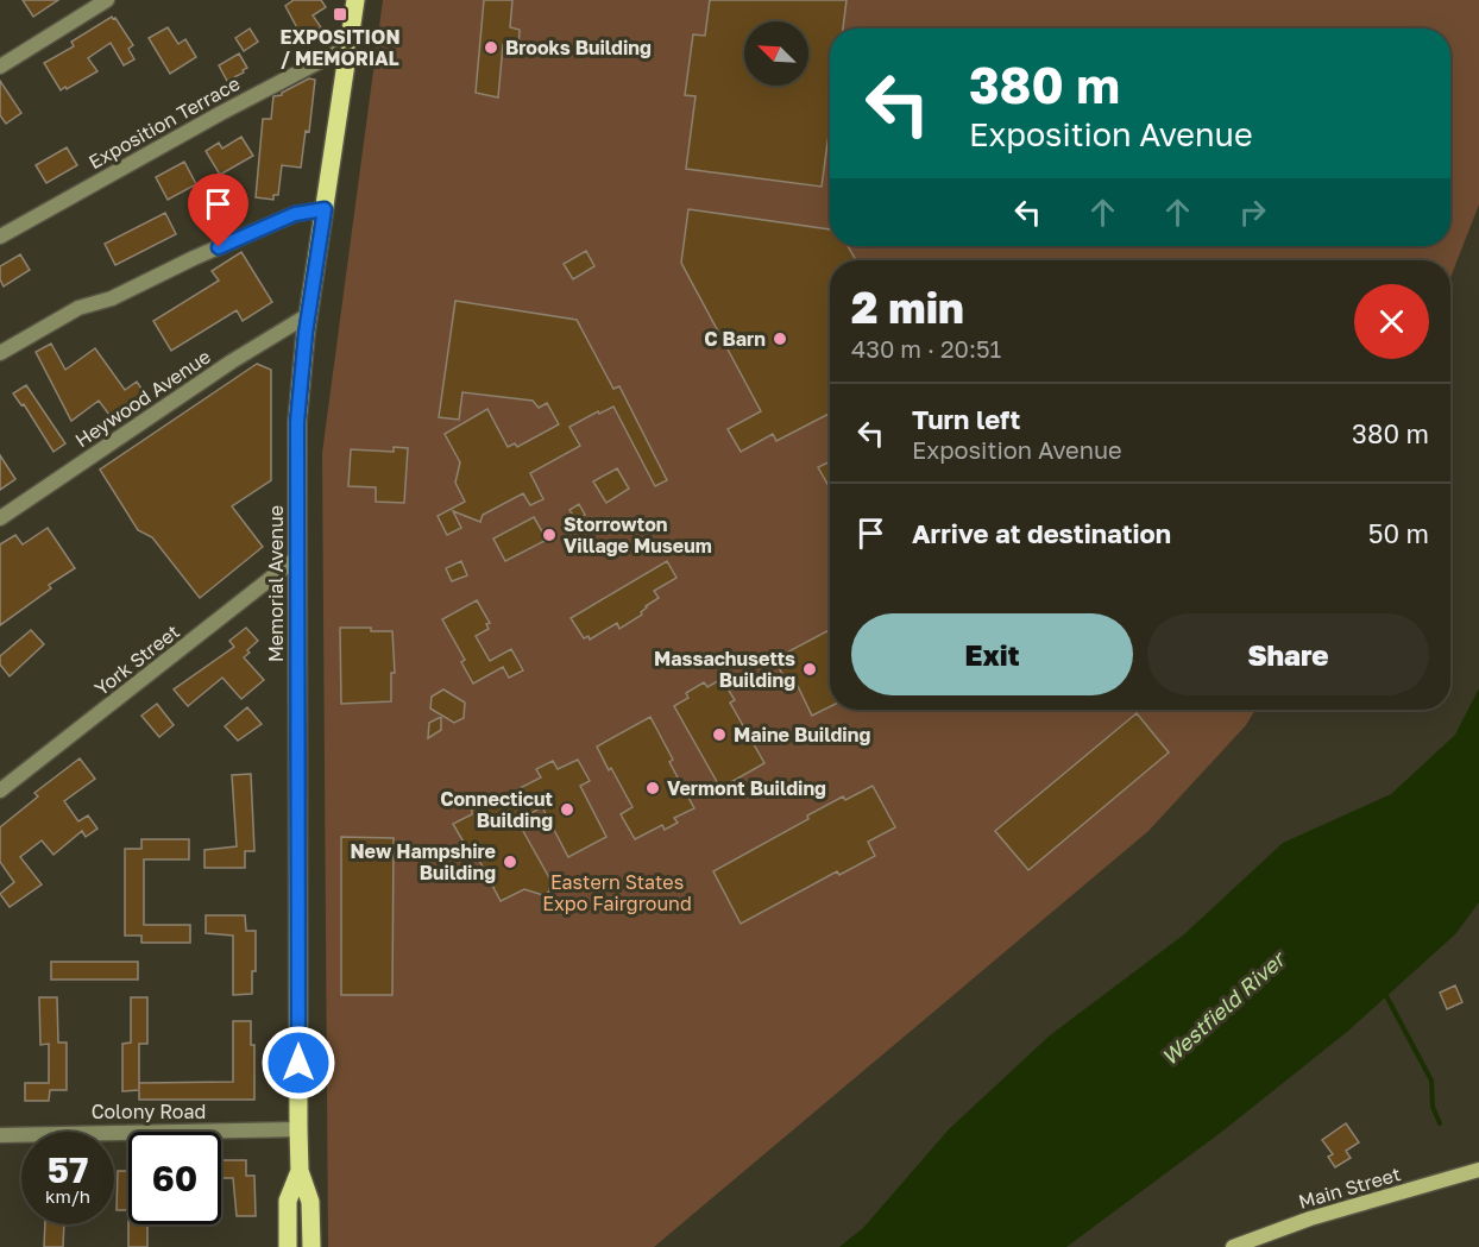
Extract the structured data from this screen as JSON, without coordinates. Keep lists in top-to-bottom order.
{
  "streets": {
    "main road": ["Memorial Avenue", "Main Street"],
    "street": [
      "Exposition Terrace",
      "Heywood Avenue",
      "York Street",
      "Colony Road"
    ]
  },
  "crossings": [
    ["Exposition Terrace", "Memorial Avenue"],
    ["Heywood Avenue", "Memorial Avenue"],
    ["Memorial Avenue", "York Street"],
    ["Memorial Avenue", "Colony Road"]
  ],
  "water": ["Westfield River"],
  "parks": ["Eastern States Expo Fairground"],
  "places": {
    "transit": ["EXPOSITION / MEMORIAL"],
    "other": [
      "Brooks Building",
      "C Barn",
      "Storrowton Village Museum",
      "Massachusetts Building",
      "Maine Building",
      "Vermont Building",
      "Connecticut Building",
      "New Hampshire Building"
    ]
  },
  "north": "top left",
  "page": {
    "turn": ["380 m", "Exposition Avenue"],
    "heading": ["2 min", "430 m · 20:51"],
    "list": [
      {
        "name": "Turn left",
        "note": "Exposition Avenue",
        "value": "380 m"
      },
      {
        "name": "Arrive at destination",
        "value": "50 m"
      }
    ],
    "buttons": ["Exit", "Share"],
    "speed": "57 km/h",
    "limit": "60"
  }
}
